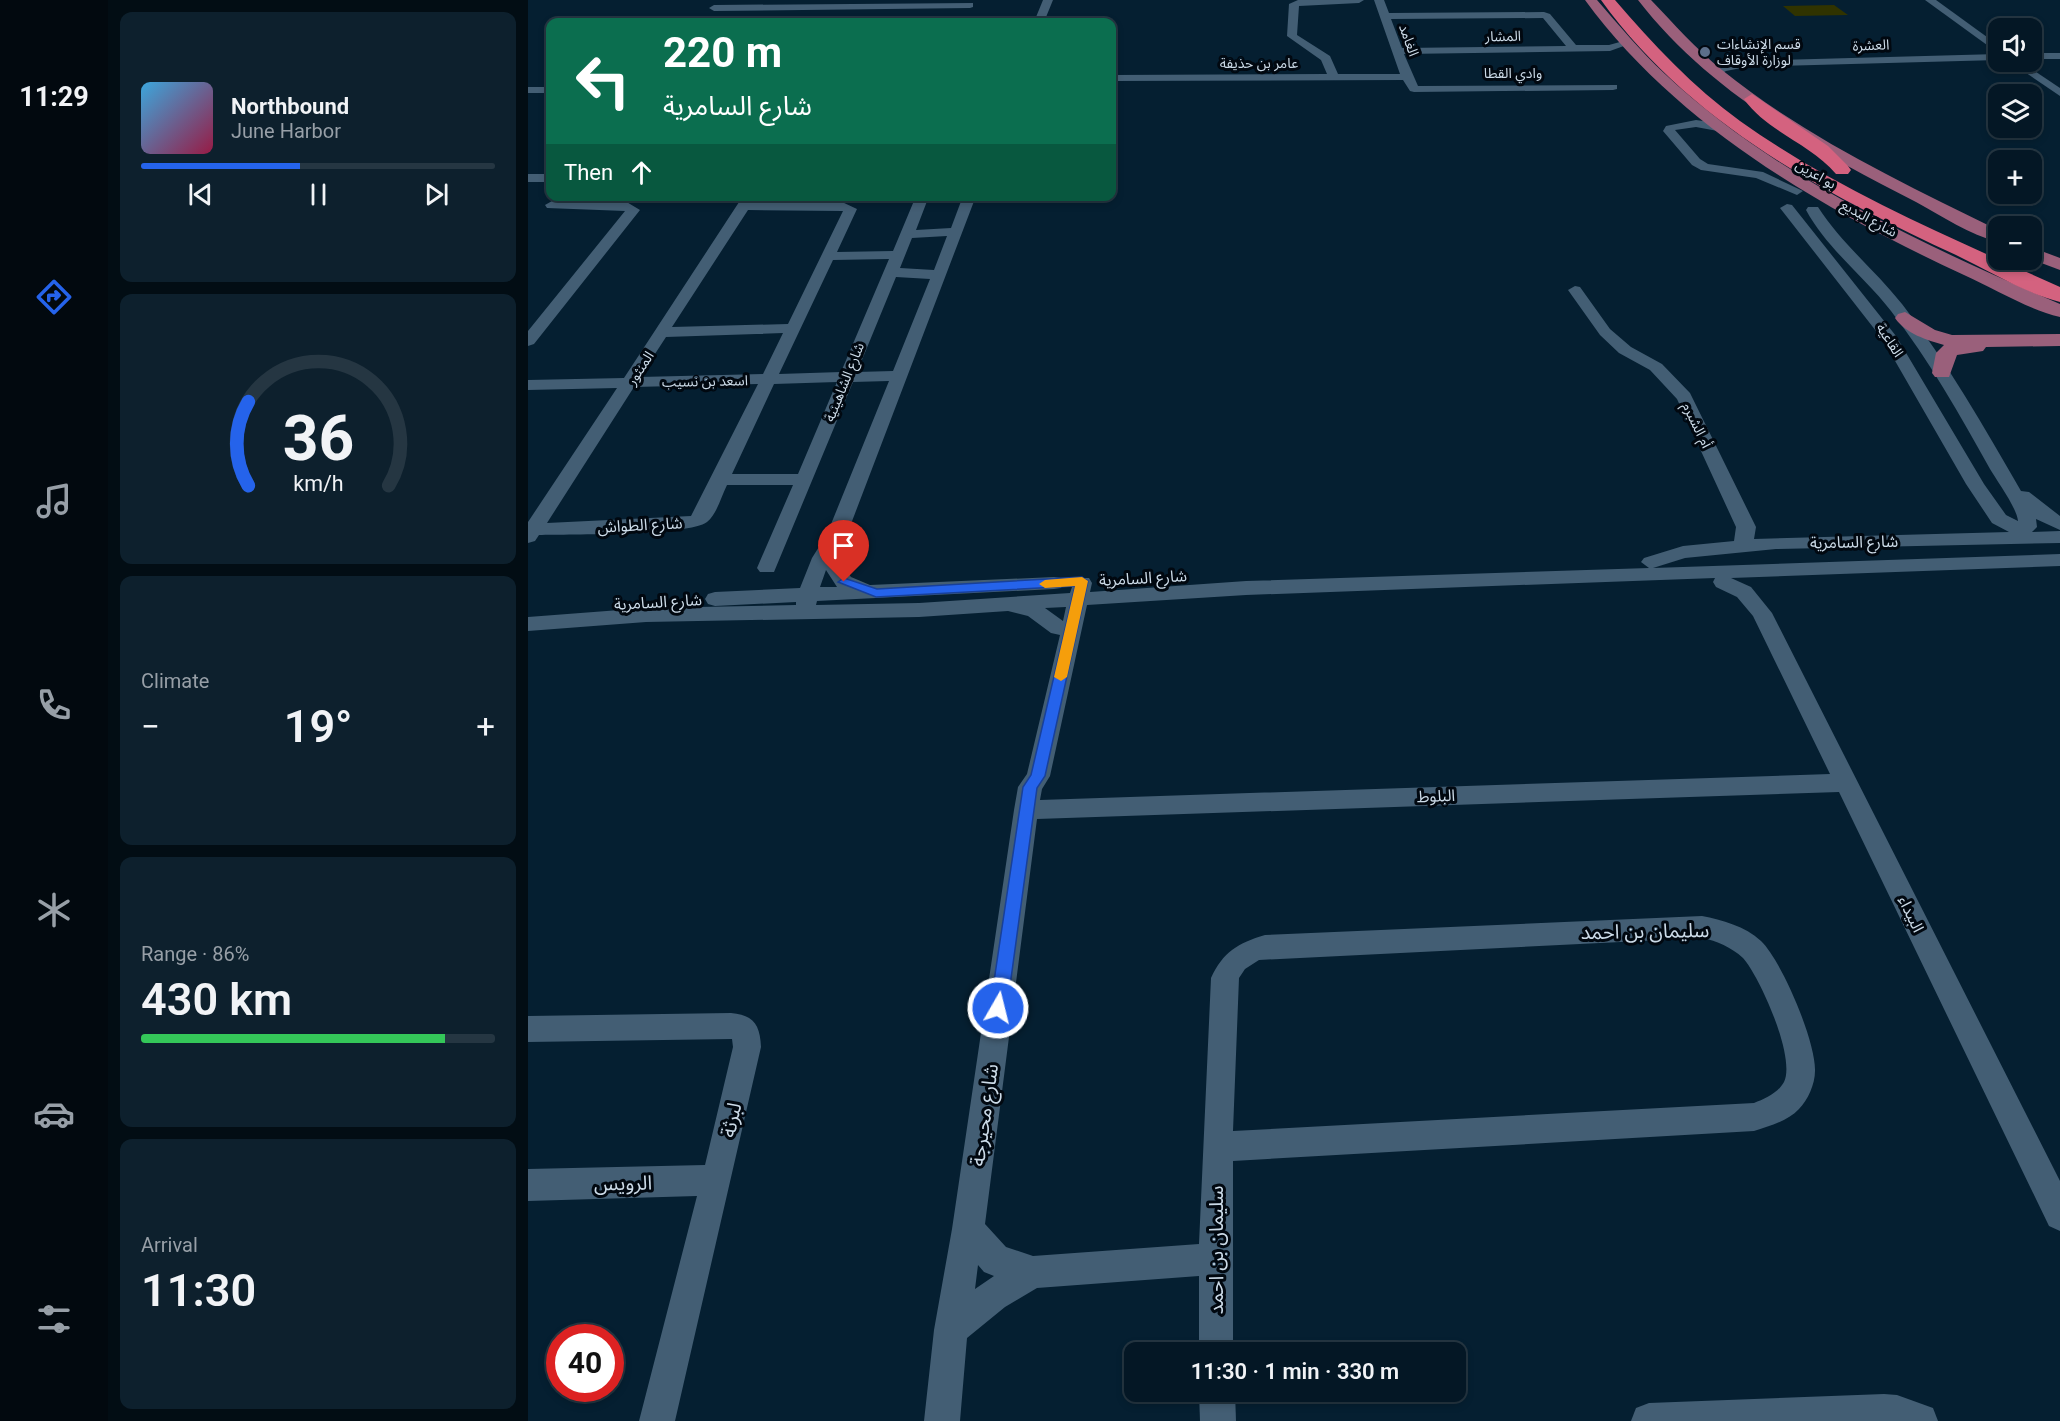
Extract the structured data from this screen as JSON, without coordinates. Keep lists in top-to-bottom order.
{
  "streets": {
    "highway": ["بو اعرين"],
    "main road": ["شارع البديع"],
    "street": [
      "المشار",
      "الغامد",
      "العشرة",
      "عامر بن حذيفة",
      "وادي القطا",
      "القاعية",
      "المنثور",
      "اسعد بن نسيب",
      "شارع الشاهينية",
      "أم الشبرم",
      "شارع الطواش",
      "شارع السامرية",
      "البلوط",
      "البيداء",
      "سليمان بن احمد",
      "شارع محيرجة",
      "لبرثة",
      "الرويس"
    ]
  },
  "crossings": [
    ["المشار", "الغامد"],
    ["المشار", "شارع البديع"],
    ["الغامد", "عامر بن حذيفة"],
    ["الغامد", "وادي القطا"],
    ["بو اعرين", "شارع البديع"],
    ["القاعية", "شارع السامرية"],
    ["المنثور", "اسعد بن نسيب"],
    ["المنثور", "شارع الطواش"],
    ["اسعد بن نسيب", "شارع الشاهينية"],
    ["اسعد بن نسيب", "شارع الطواش"],
    ["شارع السامرية", "البيداء"],
    ["شارع السامرية", "شارع محيرجة"],
    ["البلوط", "البيداء"],
    ["البلوط", "شارع محيرجة"],
    ["لبرثة", "الرويس"]
  ],
  "places": ["قسم الإنشاءات لوزارة الأوقاف"],
  "page": {
    "tabs": "11:29",
    "map_buttons": ["+", "−"],
    "turn": ["220 m", "شارع السامرية"],
    "song": ["Northbound", "June Harbor"],
    "then": "Then",
    "tile": [
      "Climate",
      ["Range · 86%", "430 km"],
      ["Arrival", "11:30"]
    ],
    "heat": ["−", "19°", "+"],
    "limit": "40",
    "trip": "11:30 · 1 min · 330 m",
    "gauge": ["36", "km/h"]
  }
}
